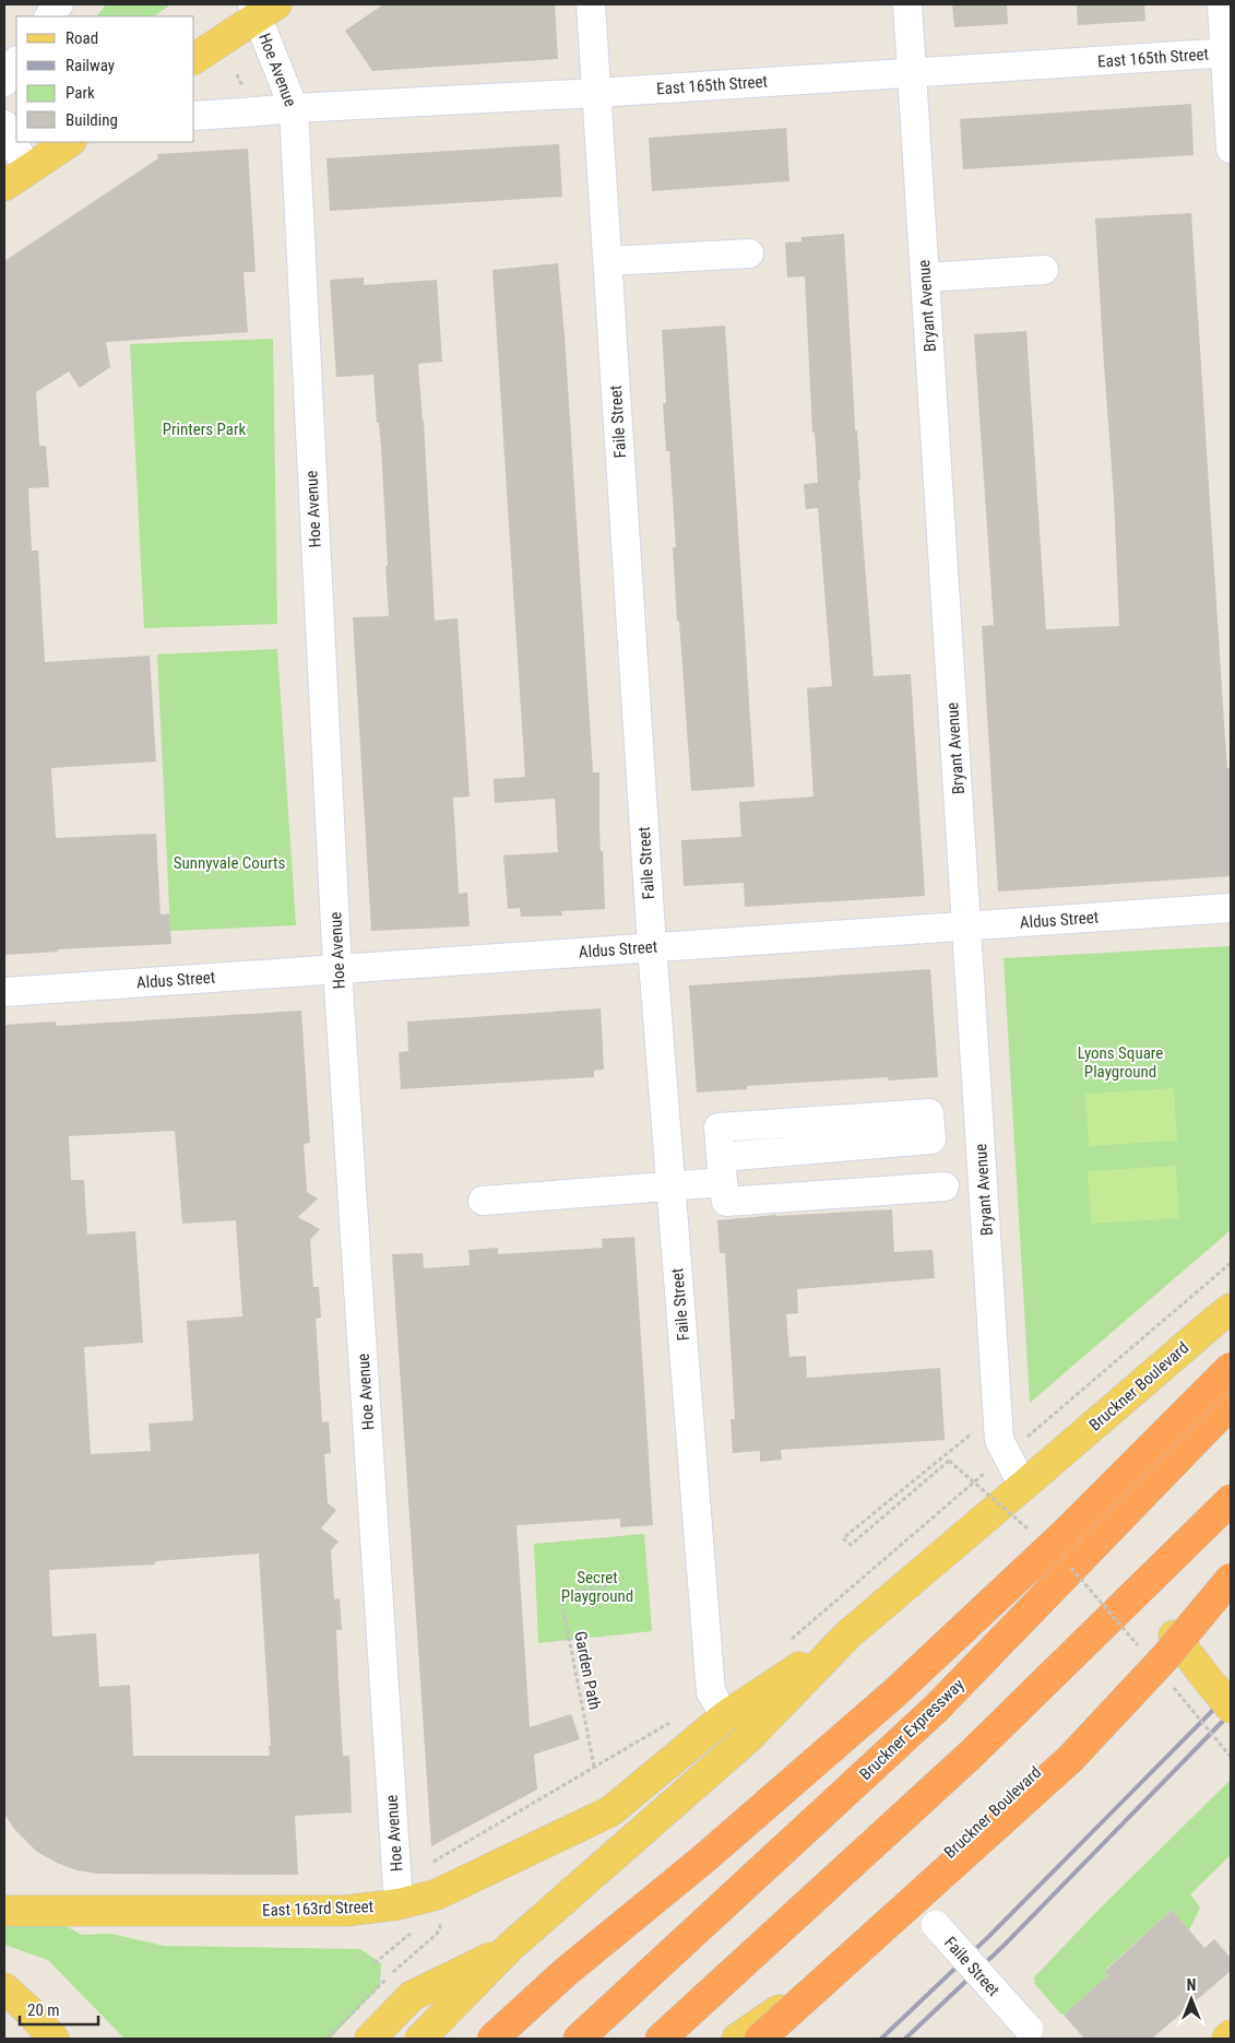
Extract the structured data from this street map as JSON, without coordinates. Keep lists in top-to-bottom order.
{
  "streets": {
    "highway": ["Bruckner Expressway"],
    "main road": ["Bruckner Boulevard", "East 163rd Street"],
    "street": [
      "East 165th Street",
      "Hoe Avenue",
      "Bryant Avenue",
      "Faile Street",
      "Aldus Street"
    ],
    "path": ["Garden Path"]
  },
  "crossings": [
    ["East 165th Street", "Hoe Avenue"],
    ["East 165th Street", "Bryant Avenue"],
    ["East 165th Street", "Faile Street"],
    ["Hoe Avenue", "Aldus Street"],
    ["Hoe Avenue", "East 163rd Street"],
    ["Bryant Avenue", "Aldus Street"],
    ["Bryant Avenue", "Bruckner Boulevard"],
    ["Faile Street", "Aldus Street"],
    ["Faile Street", "Bruckner Boulevard"],
    ["Bruckner Boulevard", "East 163rd Street"]
  ],
  "parks": [
    "Printers Park",
    "Sunnyvale Courts",
    "Lyons Square Playground",
    "Secret Playground"
  ],
  "legend": [
    "Road",
    "Railway",
    "Park",
    "Building"
  ],
  "scale_bar": "20 m",
  "north": "top"
}
